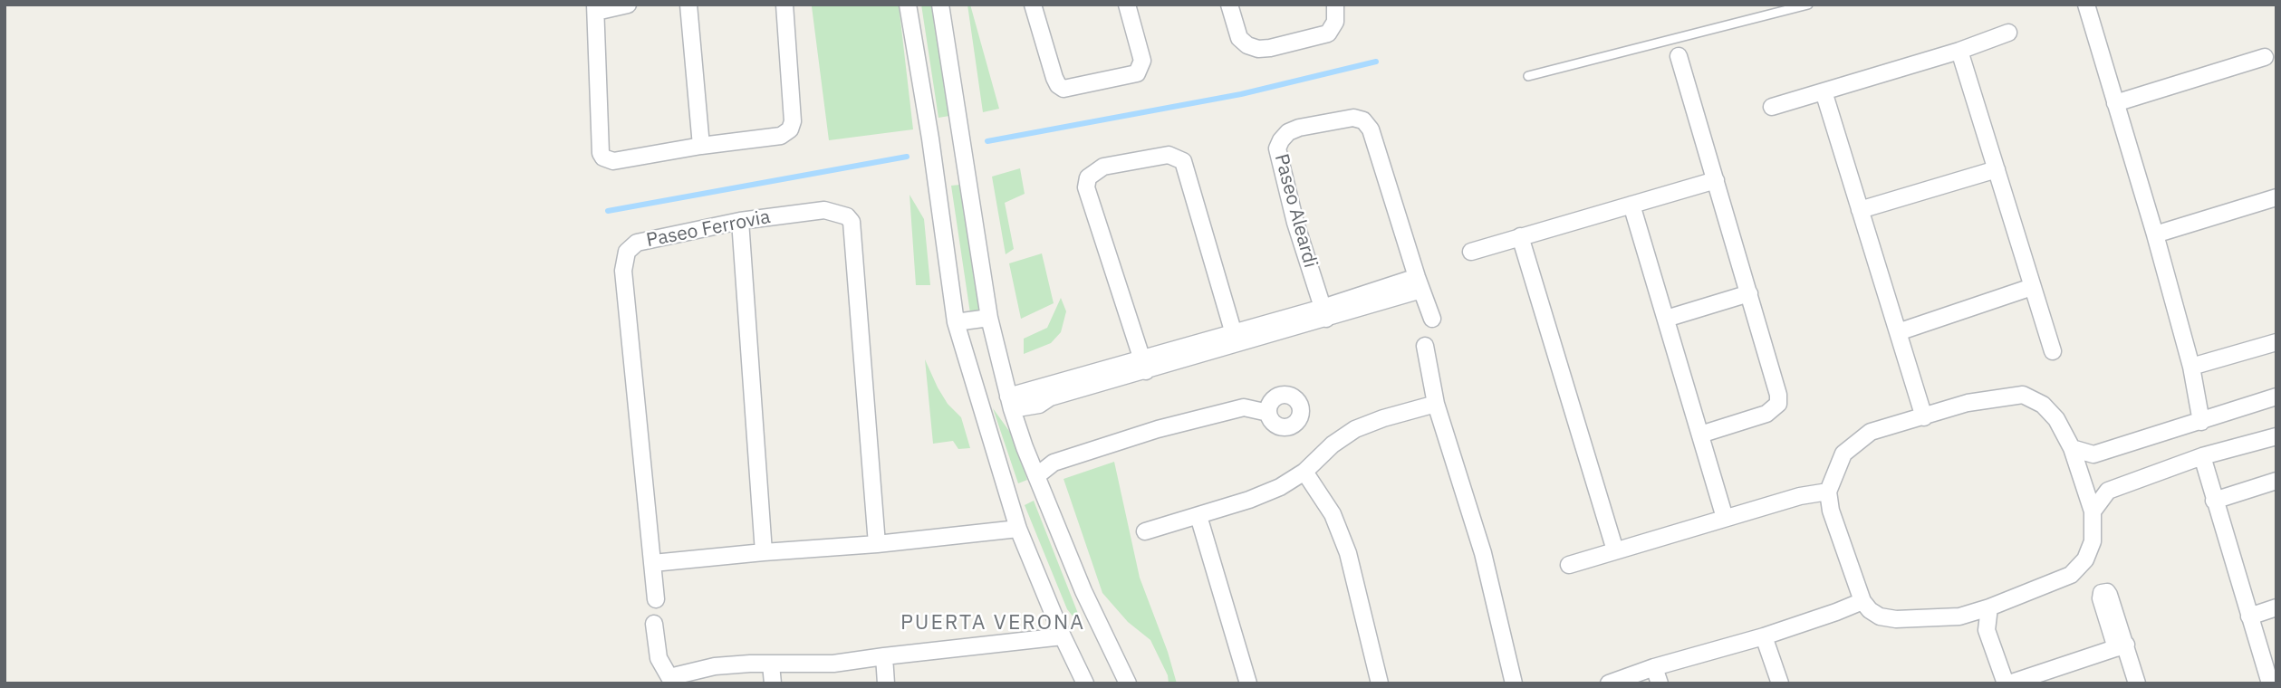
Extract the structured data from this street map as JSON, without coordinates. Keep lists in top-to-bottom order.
{
  "streets": {
    "street": ["Paseo Aleardi", "Paseo Ferrovia"]
  },
  "districts": ["PUERTA VERONA"]
}
